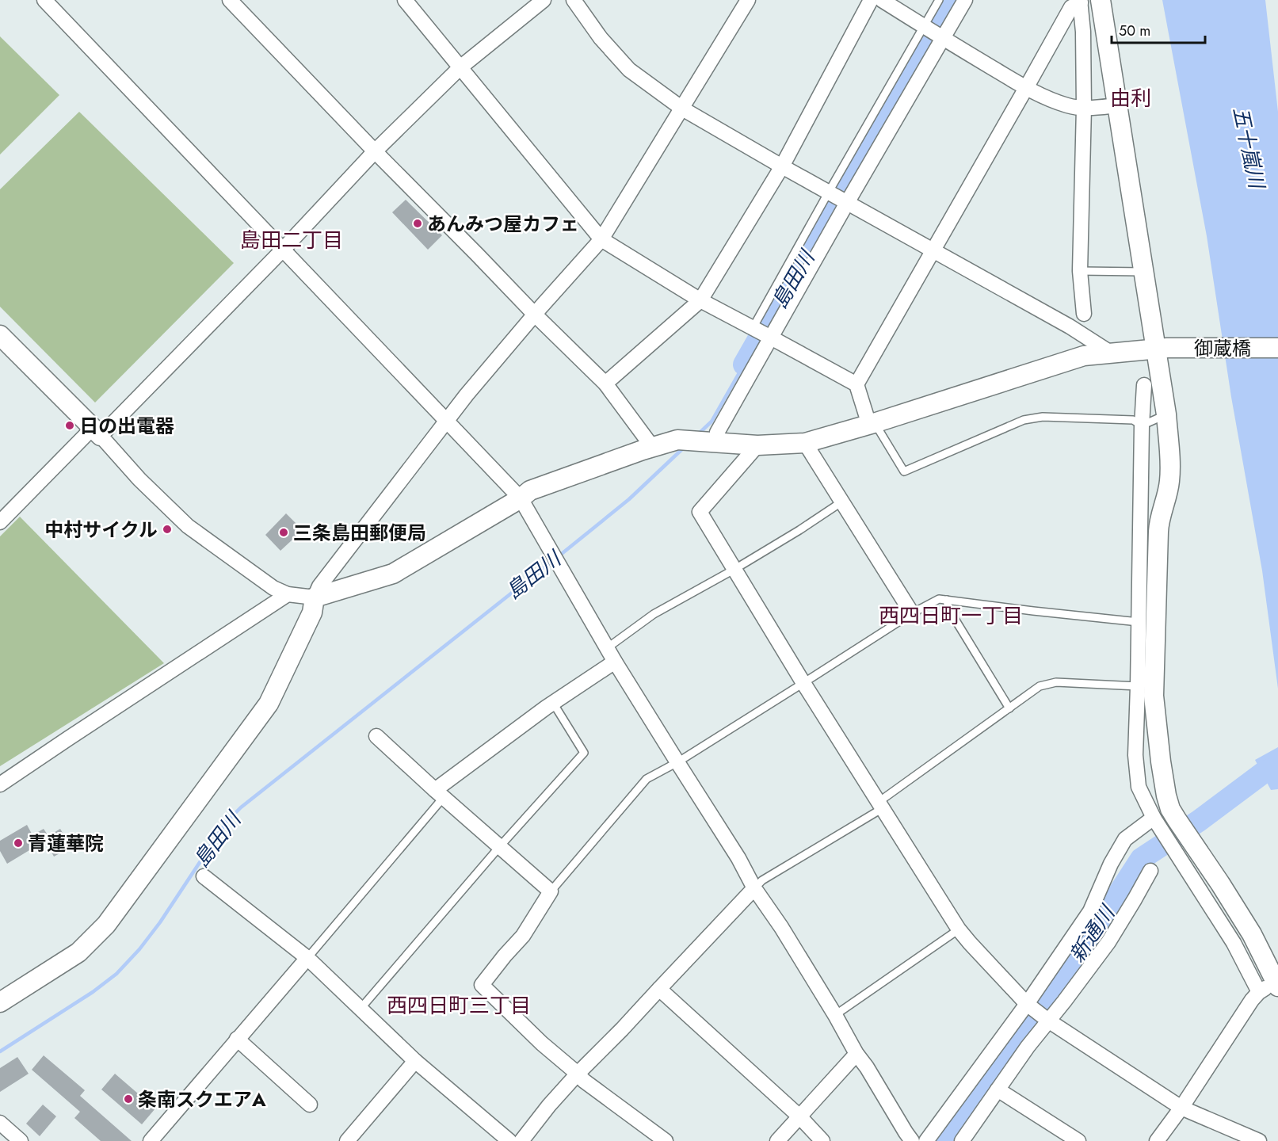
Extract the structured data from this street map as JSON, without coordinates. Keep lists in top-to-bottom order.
{
  "streets": {
    "street": ["御蔵橋"]
  },
  "districts": [
    "由利",
    "島田二丁目",
    "西四日町一丁目",
    "西四日町三丁目"
  ],
  "water": ["五十嵐川", "島田川", "新通川"],
  "places": [
    "あんみつ屋カフェ",
    "日の出電器",
    "中村サイクル",
    "三条島田郵便局",
    "青蓮華院",
    "条南スクエアA"
  ],
  "scale_bar": "50 m"
}
